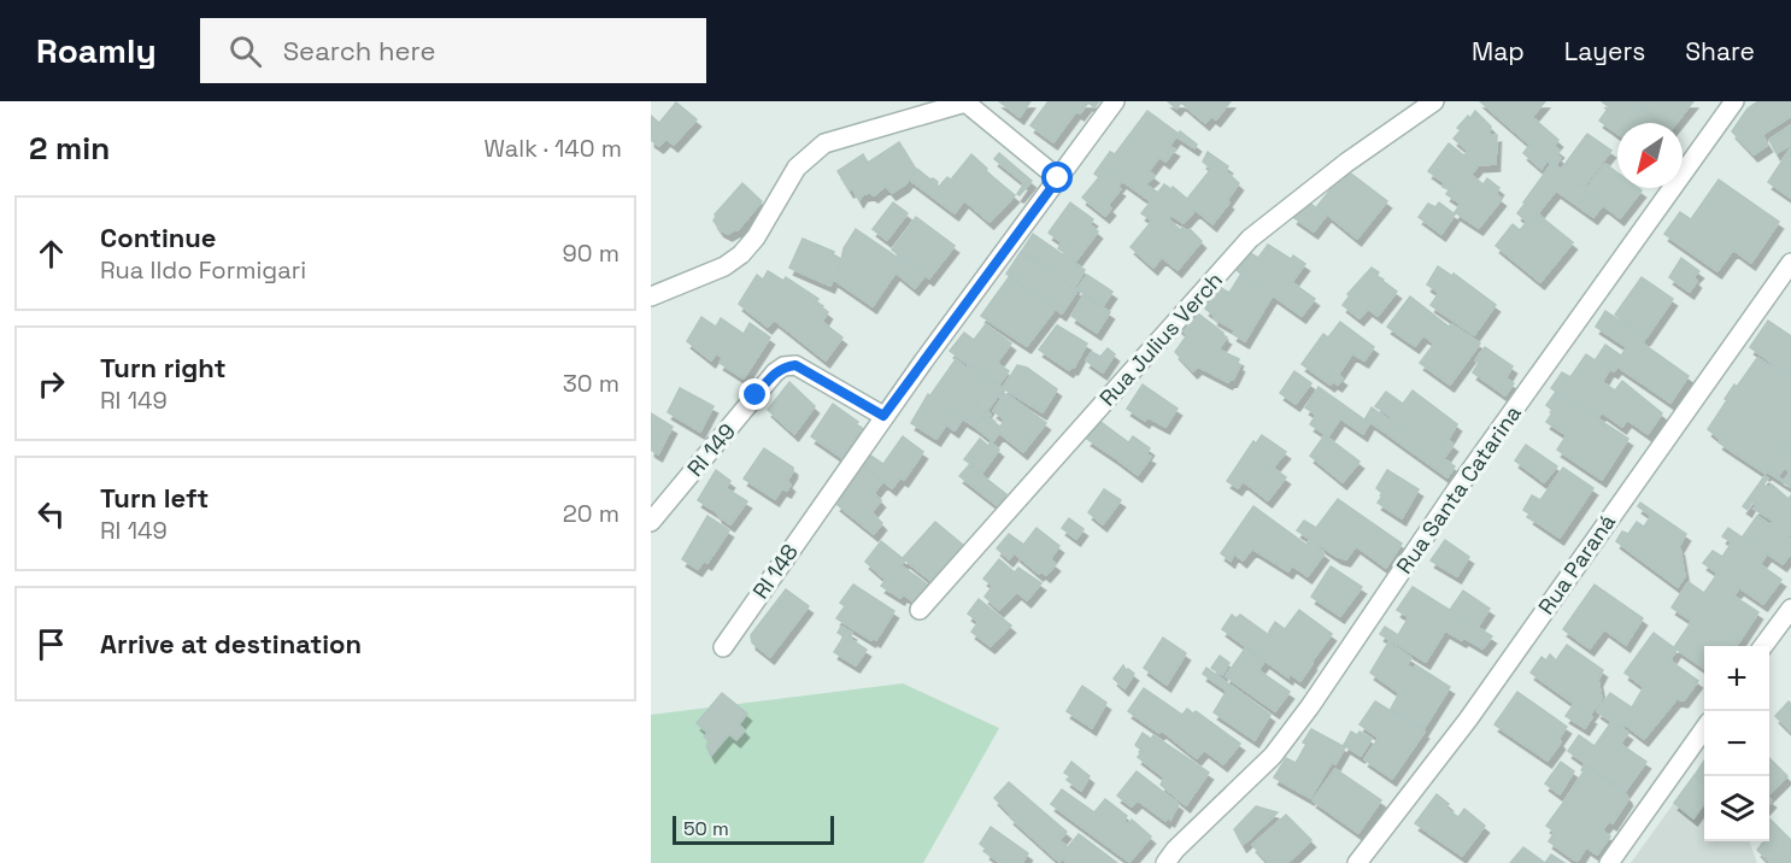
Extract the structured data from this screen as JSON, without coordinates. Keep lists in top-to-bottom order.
{
  "streets": {
    "street": [
      "Rua Julius Verch",
      "RI 149",
      "Rua Santa Catarina",
      "Rua Paraná",
      "RI 148"
    ]
  },
  "crossings": [
    ["RI 149", "RI 148"]
  ],
  "scale_bar": "50 m",
  "north": "bottom left",
  "page": {
    "header": "Roamly",
    "search": "Search here",
    "nav": ["Map", "Layers", "Share"],
    "heading": ["2 min", "Walk · 140 m"],
    "list": [
      ["Continue", "Rua Ildo Formigari", "90 m"],
      ["Turn right", "RI 149", "30 m"],
      ["Turn left", "RI 149", "20 m"],
      "Arrive at destination"
    ],
    "map_buttons": ["+", "−"],
    "scale": "50 m"
  }
}
